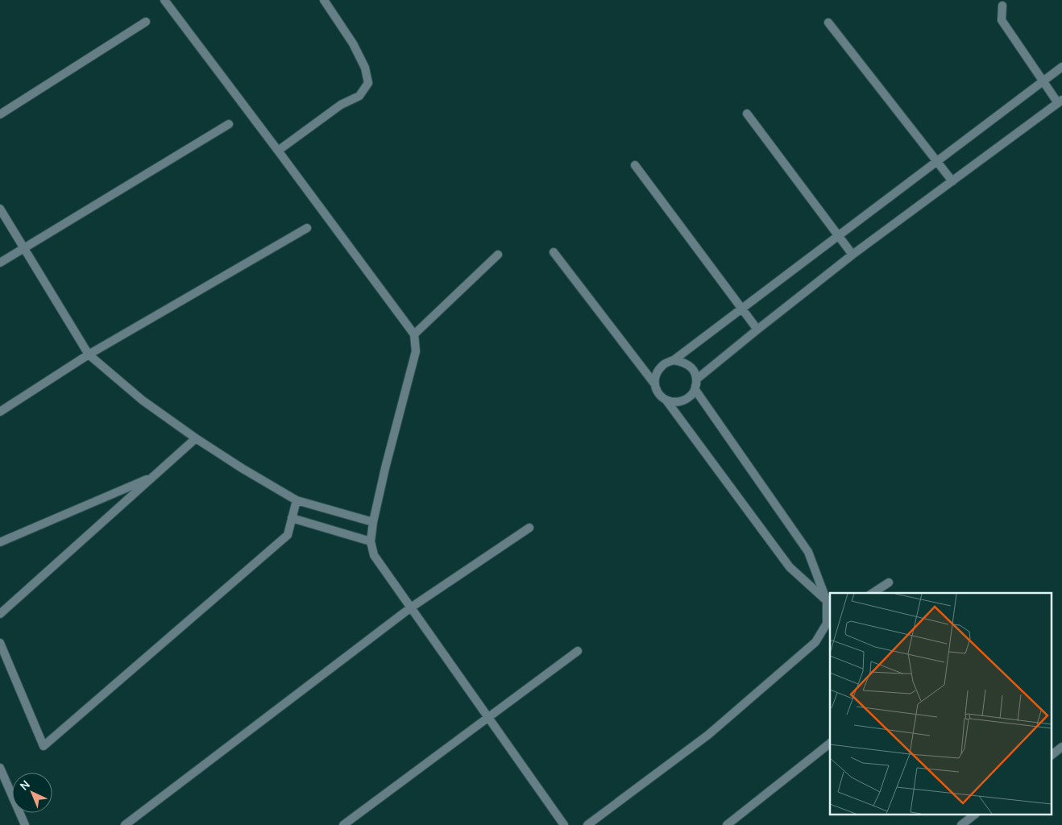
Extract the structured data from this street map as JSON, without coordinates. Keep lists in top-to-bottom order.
{
  "north": "top left"
}
